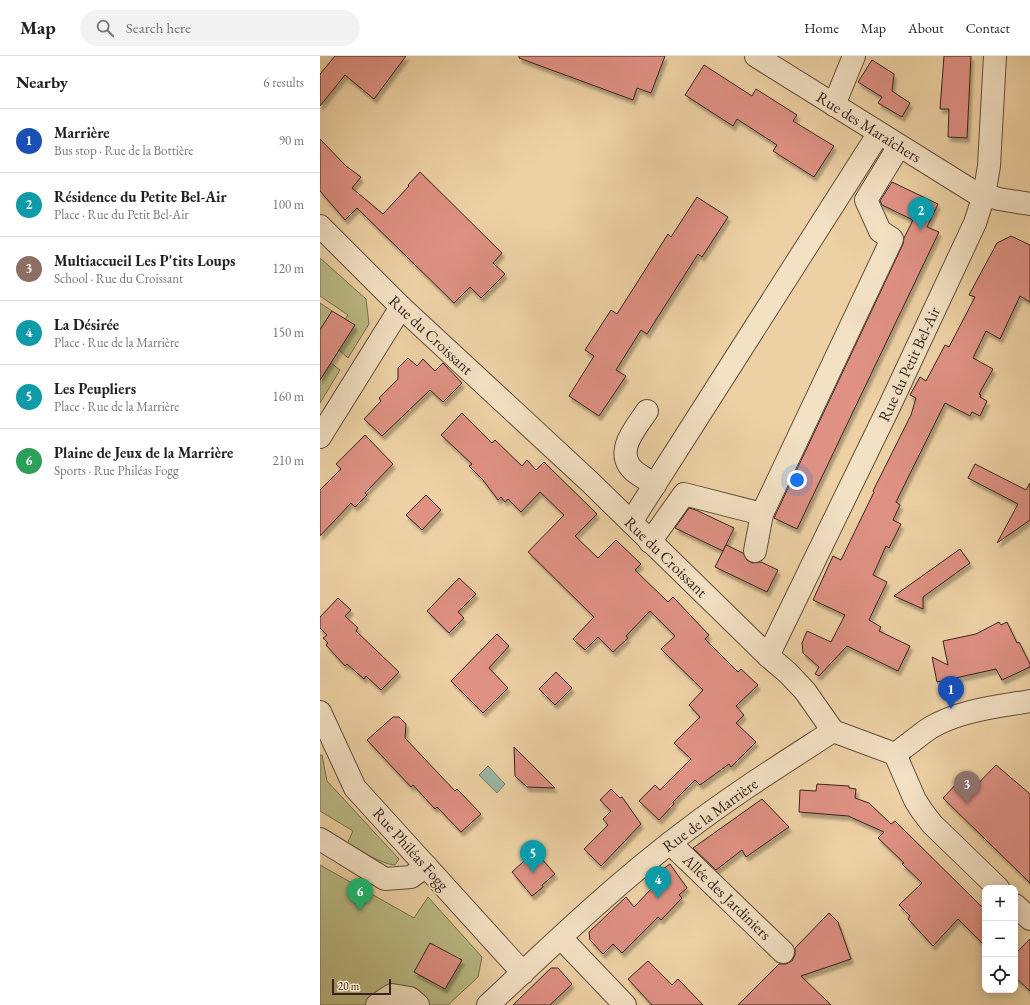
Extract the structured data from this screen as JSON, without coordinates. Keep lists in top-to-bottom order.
{
  "streets": {
    "street": [
      "Rue des Maraîchers",
      "Rue du Croissant",
      "Rue du Petit Bel-Air",
      "Rue de la Marrière",
      "Rue Philéas Fogg",
      "Allée des Jardiniers"
    ]
  },
  "crossings": [
    ["Rue des Maraîchers", "Rue du Petit Bel-Air"],
    ["Rue du Croissant", "Rue du Petit Bel-Air"],
    ["Rue du Croissant", "Rue de la Marrière"],
    ["Rue de la Marrière", "Rue Philéas Fogg"],
    ["Rue de la Marrière", "Allée des Jardiniers"]
  ],
  "scale_bar": "20 m",
  "page": {
    "header": "Map",
    "search": "Search here",
    "nav": [
      "Home",
      "Map",
      "About",
      "Contact"
    ],
    "heading": ["Nearby", "6 results"],
    "list": [
      {
        "mark": "1",
        "name": "Marrière",
        "note": "Bus stop · Rue de la Bottière",
        "value": "90 m"
      },
      {
        "mark": "2",
        "name": "Résidence du Petite Bel-Air",
        "note": "Place · Rue du Petit Bel-Air",
        "value": "100 m"
      },
      {
        "mark": "3",
        "name": "Multiaccueil Les P'tits Loups",
        "note": "School · Rue du Croissant",
        "value": "120 m"
      },
      {
        "mark": "4",
        "name": "La Désirée",
        "note": "Place · Rue de la Marrière",
        "value": "150 m"
      },
      {
        "mark": "5",
        "name": "Les Peupliers",
        "note": "Place · Rue de la Marrière",
        "value": "160 m"
      },
      {
        "mark": "6",
        "name": "Plaine de Jeux de la Marrière",
        "note": "Sports · Rue Philéas Fogg",
        "value": "210 m"
      }
    ],
    "pins": [
      "2",
      "1",
      "3",
      "5",
      "4",
      "6"
    ],
    "map_buttons": ["+", "−"],
    "scale": "20 m"
  }
}
